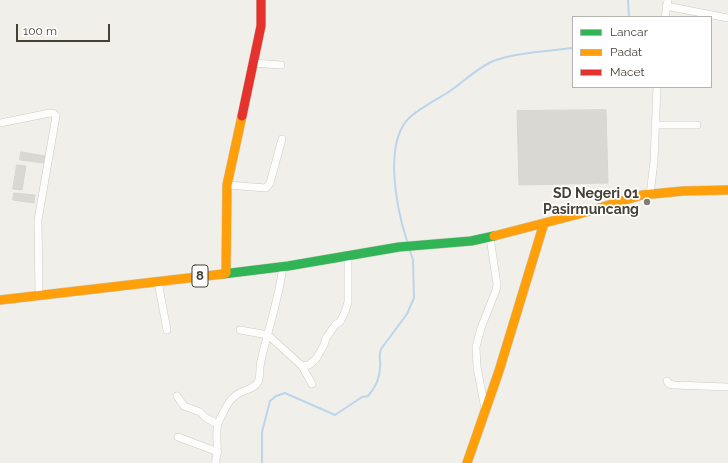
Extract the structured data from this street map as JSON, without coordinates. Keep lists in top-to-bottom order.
{
  "streets": {
    "main road": ["8"]
  },
  "places": ["SD Negeri 01 Pasirmuncang"],
  "legend": ["Lancar", "Padat", "Macet"],
  "scale_bar": "100 m"
}
